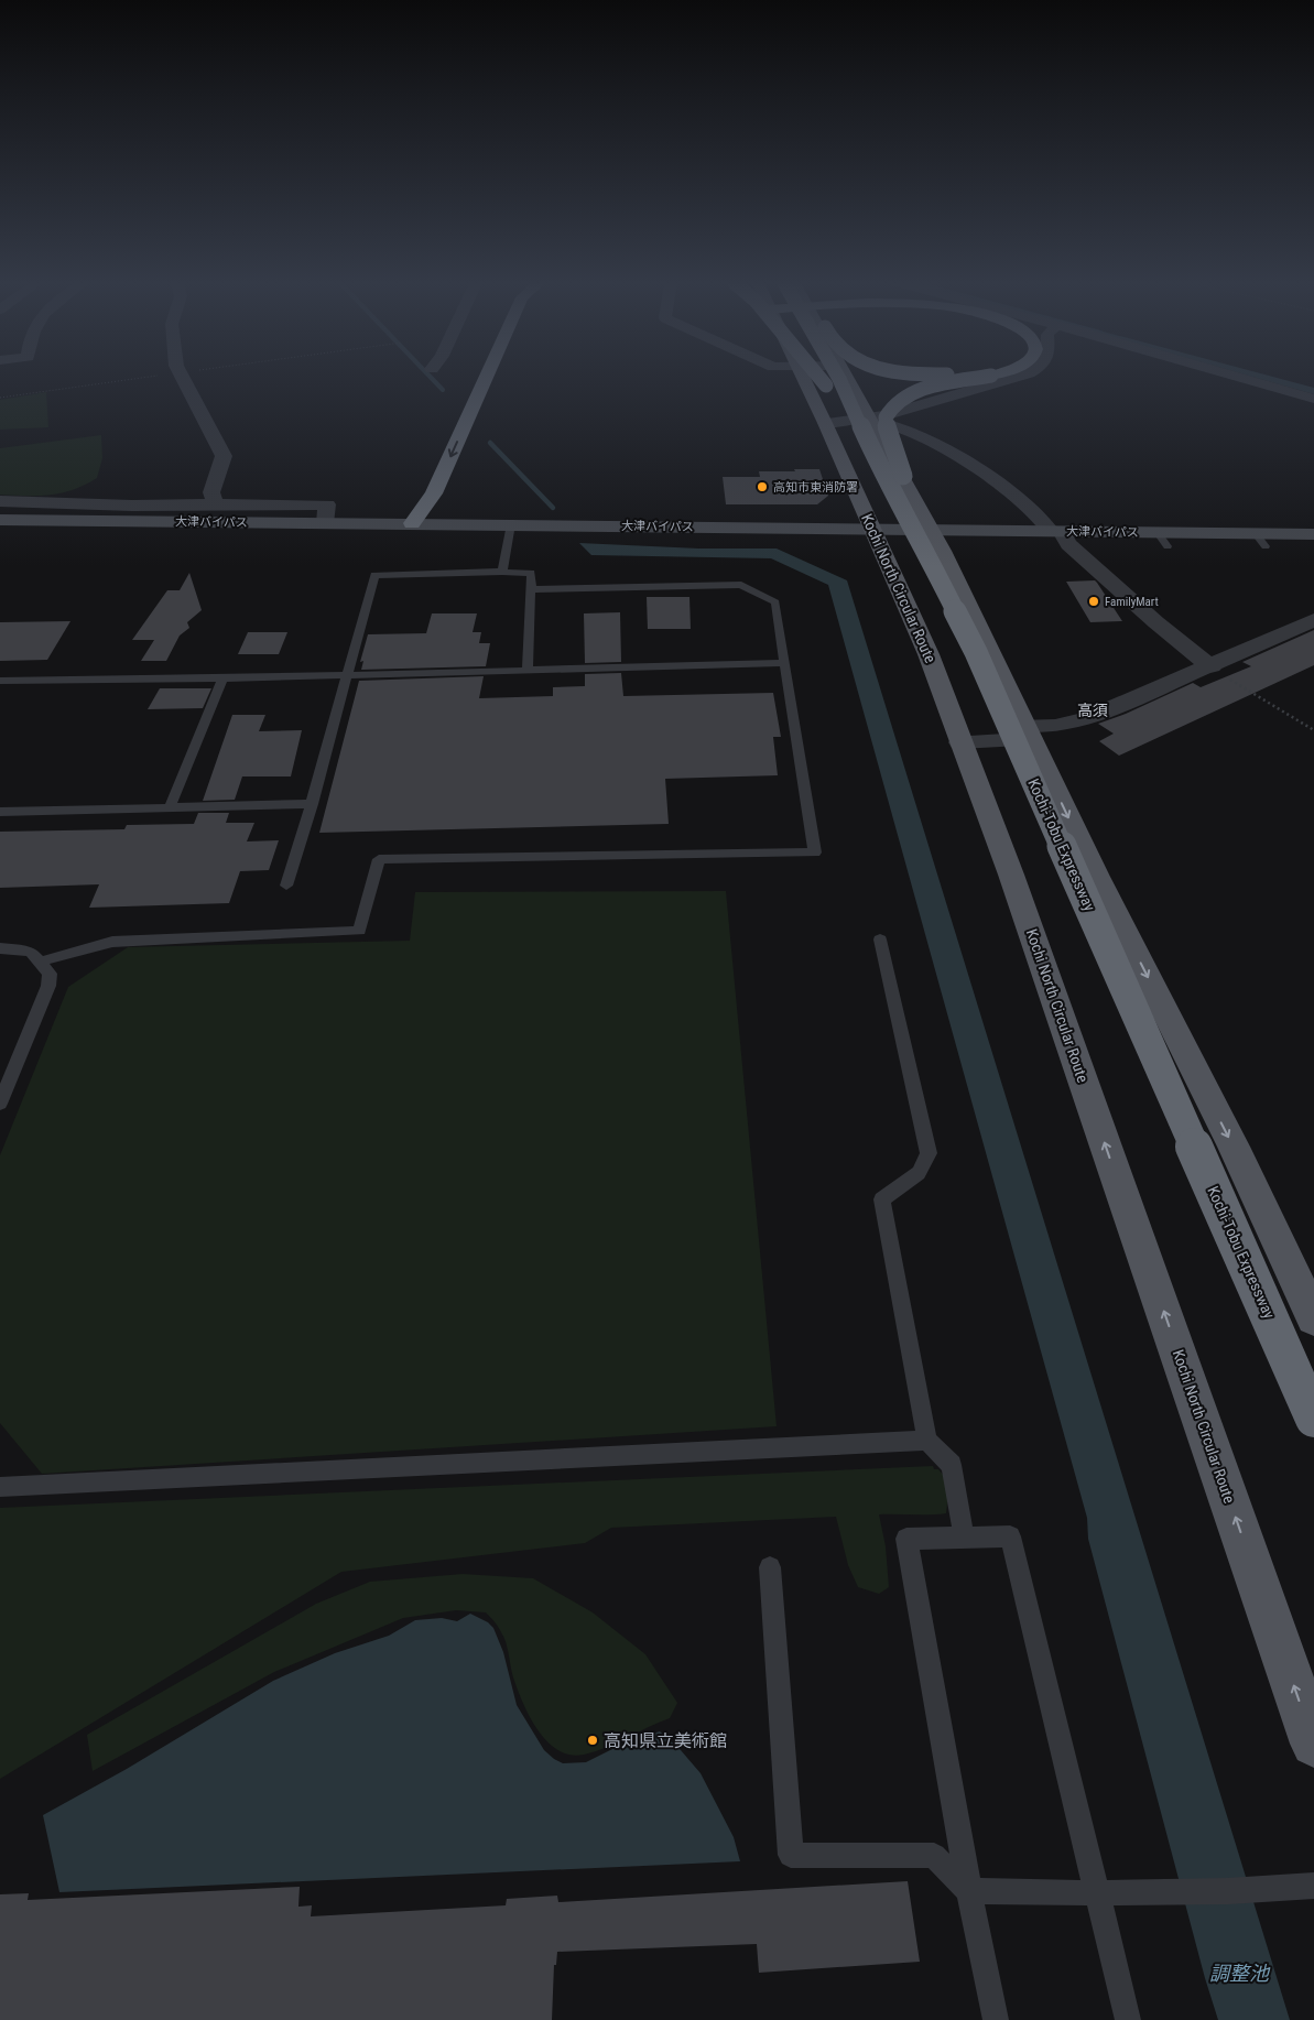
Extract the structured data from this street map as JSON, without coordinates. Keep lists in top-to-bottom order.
{
  "streets": {
    "highway": ["Kochi-Tobu Expressway"],
    "main road": ["大津バイパス", "Kochi North Circular Route"]
  },
  "crossings": [
    ["大津バイパス", "Kochi North Circular Route"],
    ["大津バイパス", "Kochi-Tobu Expressway"]
  ],
  "districts": ["高須"],
  "water": ["調整池"],
  "places": ["高知市東消防署", "FamilyMart", "高知県立美術館"]
}
